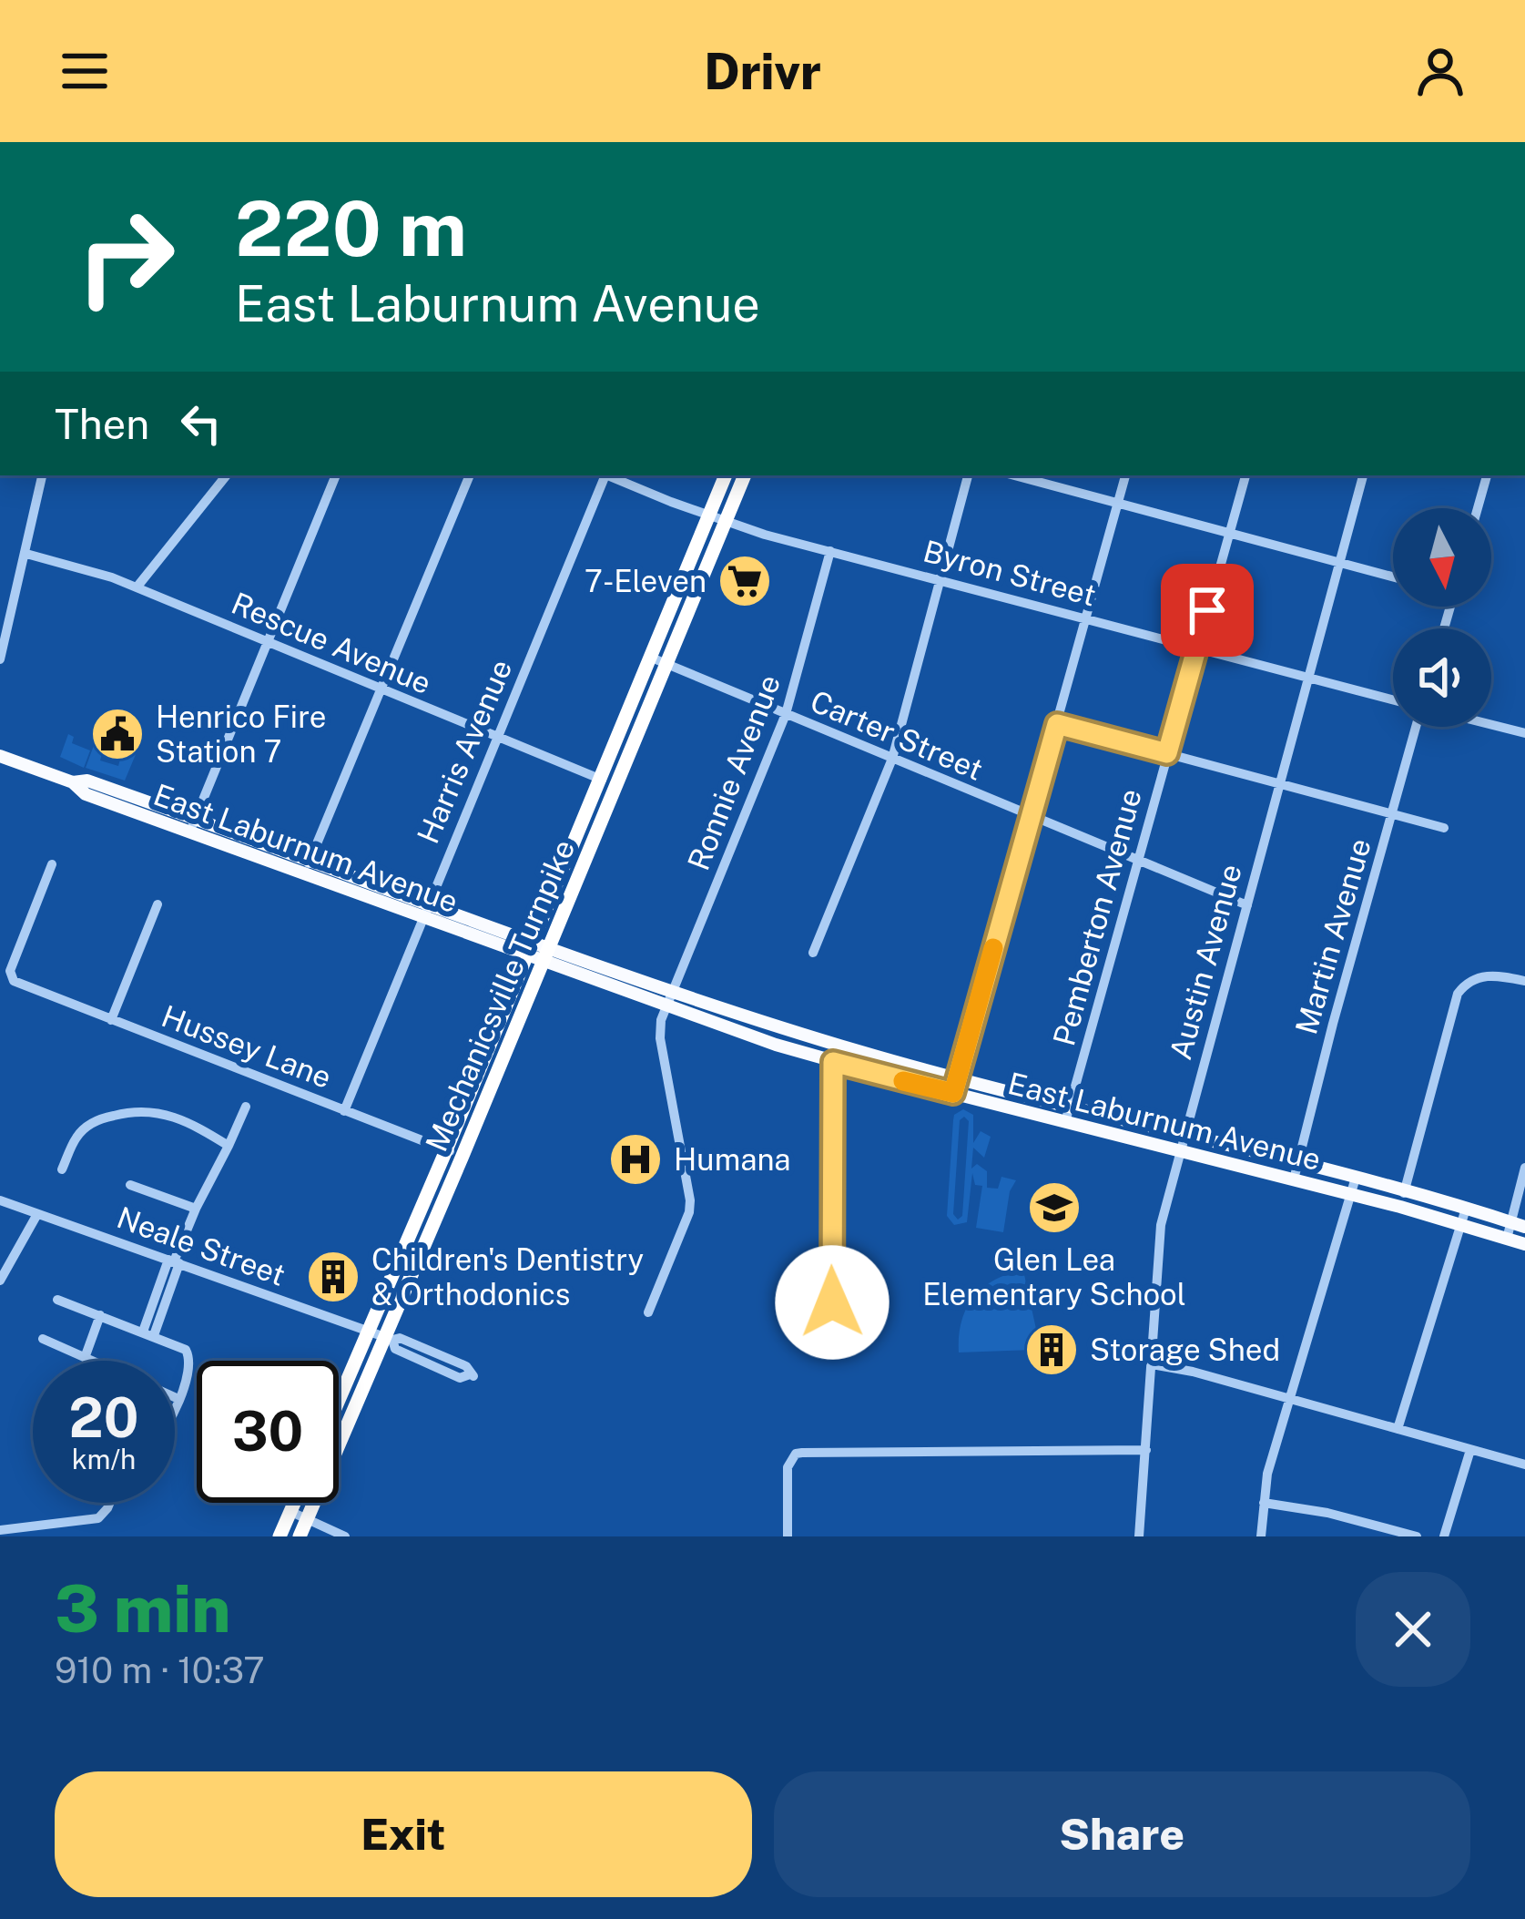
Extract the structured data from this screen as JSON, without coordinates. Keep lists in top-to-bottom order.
{
  "streets": {
    "highway": ["Mechanicsville Turnpike"],
    "main road": ["East Laburnum Avenue"],
    "street": [
      "Byron Street",
      "Rescue Avenue",
      "Carter Street",
      "Harris Avenue",
      "Ronnie Avenue",
      "Pemberton Avenue",
      "Martin Avenue",
      "Austin Avenue",
      "Hussey Lane",
      "Neale Street"
    ]
  },
  "crossings": [
    ["Byron Street", "Ronnie Avenue"],
    ["Byron Street", "Pemberton Avenue"],
    ["Byron Street", "Austin Avenue"],
    ["Byron Street", "Mechanicsville Turnpike"],
    ["Rescue Avenue", "Harris Avenue"],
    ["Rescue Avenue", "Mechanicsville Turnpike"],
    ["Carter Street", "Ronnie Avenue"],
    ["Carter Street", "Pemberton Avenue"],
    ["Carter Street", "Austin Avenue"],
    ["Carter Street", "Mechanicsville Turnpike"],
    ["Harris Avenue", "East Laburnum Avenue"],
    ["Harris Avenue", "Hussey Lane"],
    ["Ronnie Avenue", "East Laburnum Avenue"],
    ["East Laburnum Avenue", "Pemberton Avenue"],
    ["East Laburnum Avenue", "Martin Avenue"],
    ["East Laburnum Avenue", "Austin Avenue"],
    ["East Laburnum Avenue", "Mechanicsville Turnpike"],
    ["Mechanicsville Turnpike", "Hussey Lane"],
    ["Mechanicsville Turnpike", "Neale Street"]
  ],
  "places": {
    "supermarket": ["7-Eleven"],
    "public building": ["Henrico Fire Station 7"],
    "hospital": ["Humana"],
    "school or university": ["Glen Lea Elementary School"],
    "building": ["Children's Dentistry & Orthodonics", "Storage Shed"]
  },
  "north": "bottom",
  "page": {
    "header": "Drivr",
    "turn": ["220 m", "East Laburnum Avenue"],
    "then": "Then",
    "speed": "20 km/h",
    "limit": "30",
    "heading": ["3 min", "910 m · 10:37"],
    "buttons": ["Exit", "Share"]
  }
}
